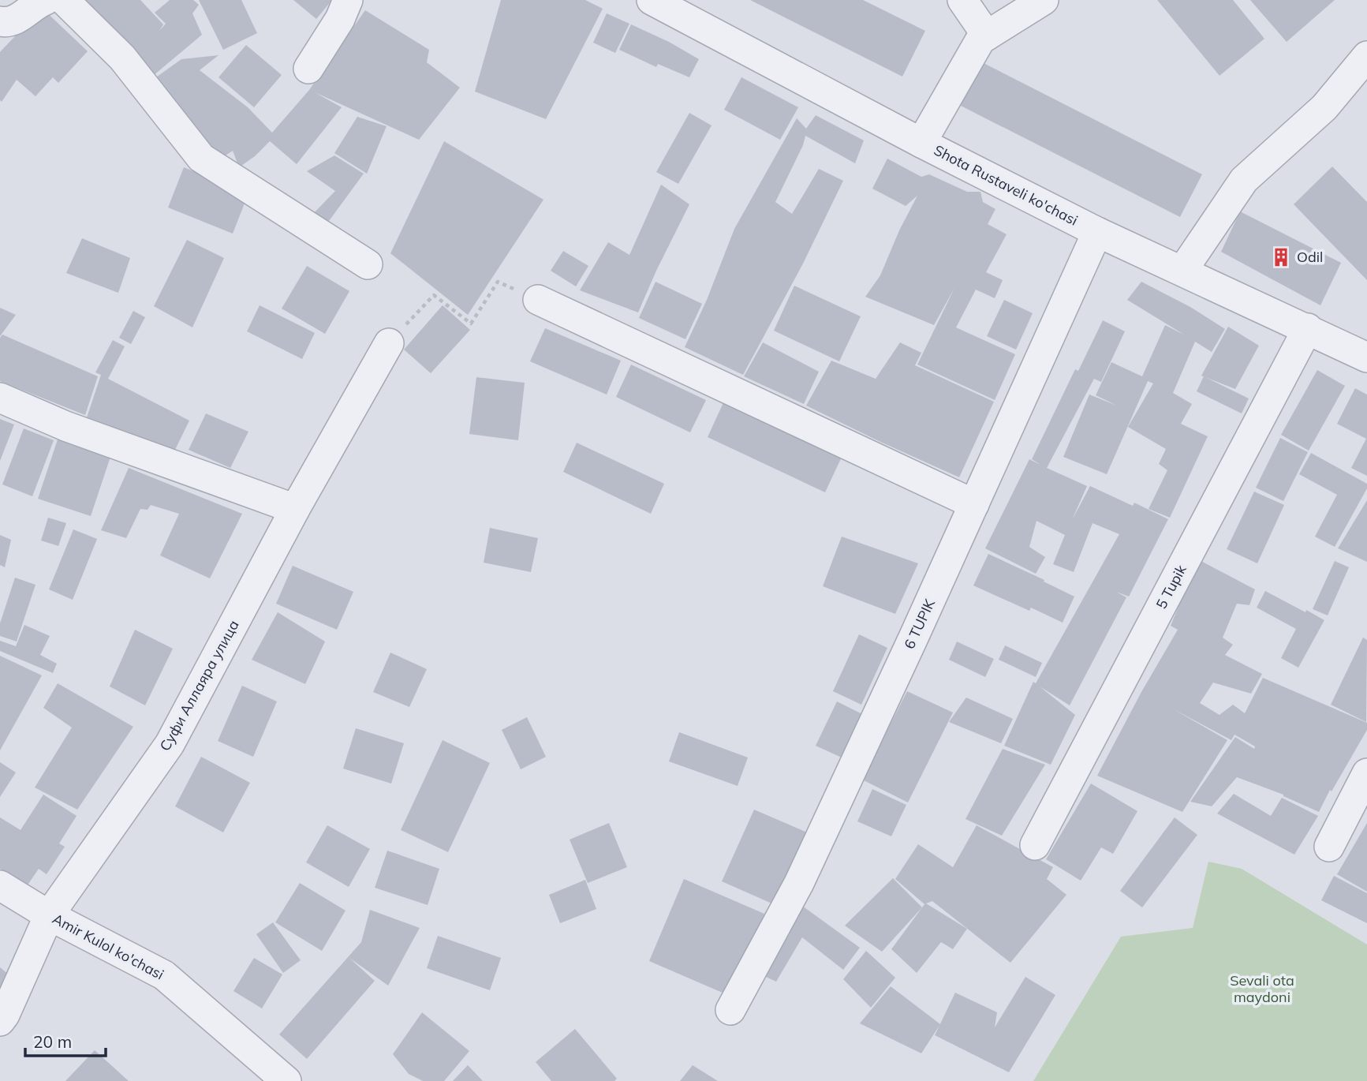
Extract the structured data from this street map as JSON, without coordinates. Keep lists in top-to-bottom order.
{
  "streets": {
    "street": [
      "Shota Rustaveli ko'chasi",
      "5 Tupik",
      "6 TUPIK",
      "Суфи Аллаяра улица",
      "Amir Kulol ko'chasi"
    ]
  },
  "crossings": [
    ["Shota Rustaveli ko'chasi", "5 Tupik"],
    ["Shota Rustaveli ko'chasi", "6 TUPIK"],
    ["Суфи Аллаяра улица", "Amir Kulol ko'chasi"]
  ],
  "parks": ["Sevali ota maydoni"],
  "places": {
    "building": ["Оdil"]
  },
  "scale_bar": "20 m"
}
